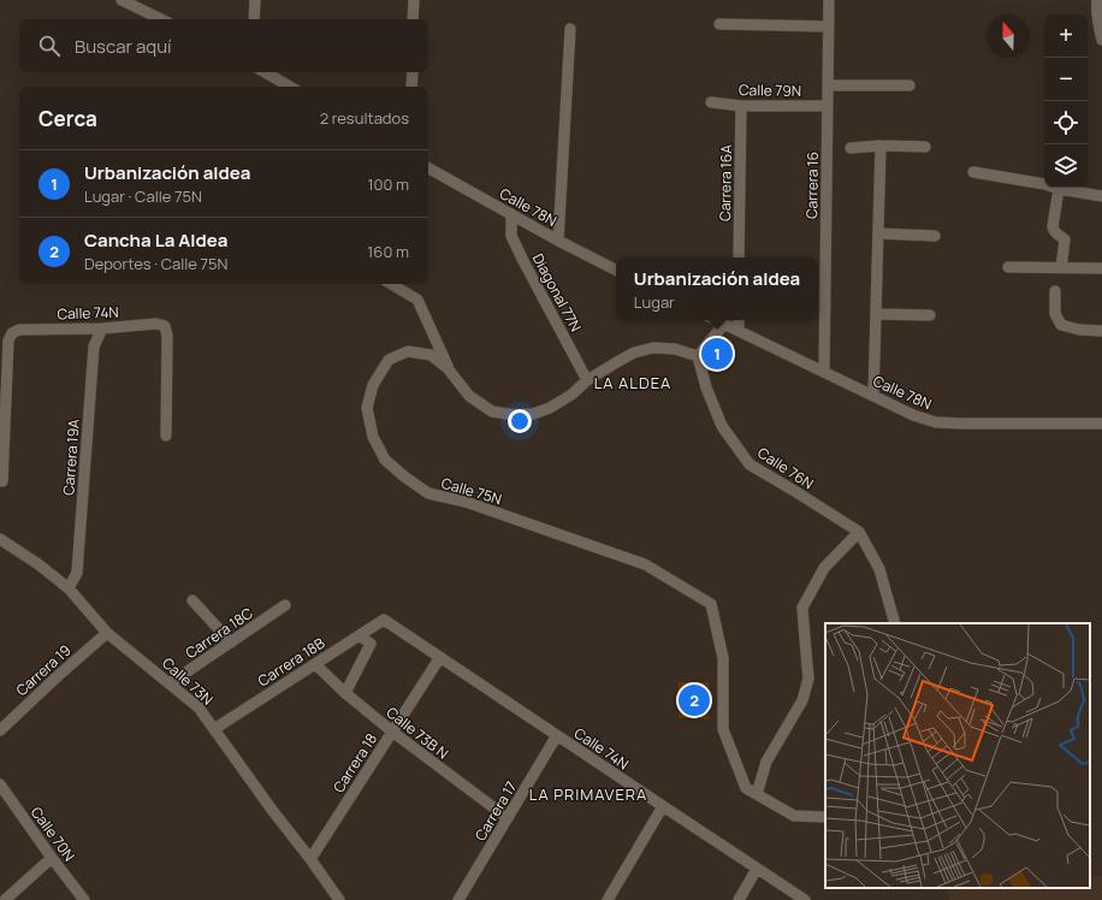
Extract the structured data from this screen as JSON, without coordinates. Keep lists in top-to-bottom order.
{
  "streets": {
    "street": [
      "Calle 79N",
      "Carrera 16A",
      "Carrera 16",
      "Calle 78N",
      "Diagonal 77N",
      "Calle 74N",
      "Carrera 19A",
      "Calle 76N",
      "Calle 75N",
      "Carrera 18C",
      "Carrera 18B",
      "Carrera 19",
      "Calle 73N",
      "Calle 73B N",
      "Carrera 18",
      "Carrera 17",
      "Calle 70N"
    ]
  },
  "crossings": [
    ["Calle 79N", "Carrera 16A"],
    ["Calle 79N", "Carrera 16"],
    ["Carrera 16", "Calle 78N"],
    ["Calle 78N", "Diagonal 77N"],
    ["Diagonal 77N", "Calle 75N"],
    ["Calle 74N", "Carrera 19A"],
    ["Calle 74N", "Carrera 18B"],
    ["Calle 74N", "Carrera 18"],
    ["Calle 74N", "Carrera 17"],
    ["Carrera 19A", "Calle 73N"],
    ["Calle 76N", "Calle 75N"],
    ["Carrera 18C", "Calle 73N"],
    ["Carrera 18B", "Calle 73N"],
    ["Carrera 18B", "Calle 73B N"],
    ["Carrera 19", "Calle 73N"],
    ["Calle 73N", "Carrera 18"],
    ["Calle 73B N", "Carrera 18"],
    ["Calle 73B N", "Carrera 17"]
  ],
  "districts": ["LA ALDEA", "LA PRIMAVERA"],
  "north": "top",
  "page": {
    "map_buttons": ["+", "−"],
    "search": "Buscar aquí",
    "heading": ["Cerca", "2 resultados"],
    "list": [
      {
        "mark": "1",
        "name": "Urbanización aldea",
        "note": "Lugar · Calle 75N",
        "value": "100 m"
      },
      {
        "mark": "2",
        "name": "Cancha La Aldea",
        "note": "Deportes · Calle 75N",
        "value": "160 m"
      }
    ],
    "popup": ["Urbanización aldea", "Lugar"],
    "pins": ["1", "2"]
  }
}
